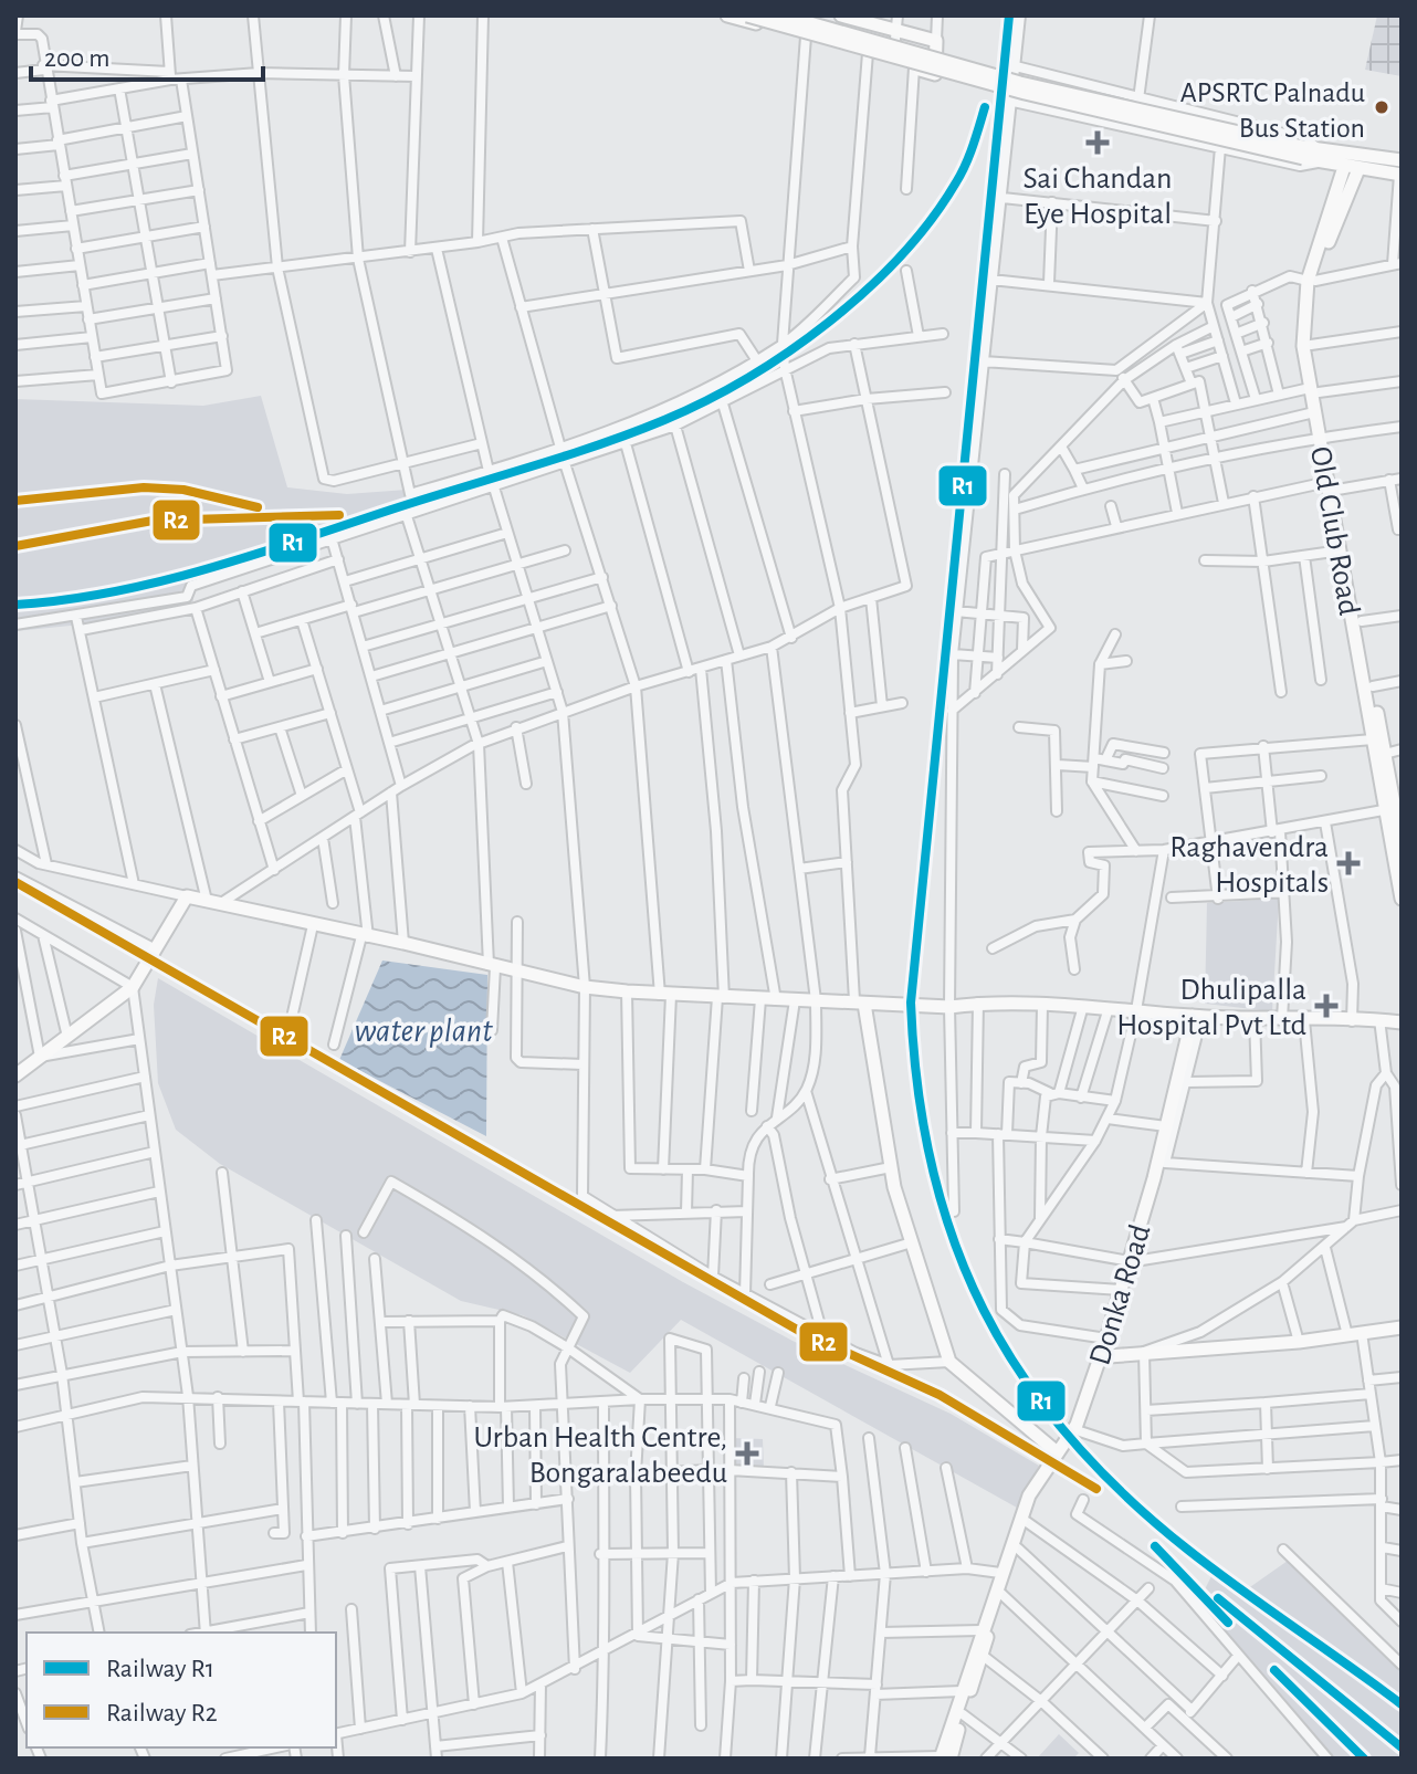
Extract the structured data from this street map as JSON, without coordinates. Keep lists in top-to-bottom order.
{
  "streets": {
    "street": ["Old Club Road", "Donka Road"]
  },
  "water": ["water plant"],
  "places": {
    "other": ["APSRTC Palnadu Bus Station"],
    "health": [
      "Sai Chandan Eye Hospital",
      "Raghavendra Hospitals",
      "Dhulipalla Hospital Pvt Ltd",
      "Urban Health Centre, Bongaralabeedu"
    ]
  },
  "lines": ["rail line R1", "rail line R2"],
  "legend": ["Railway R1", "Railway R2"],
  "scale_bar": "200 m"
}
